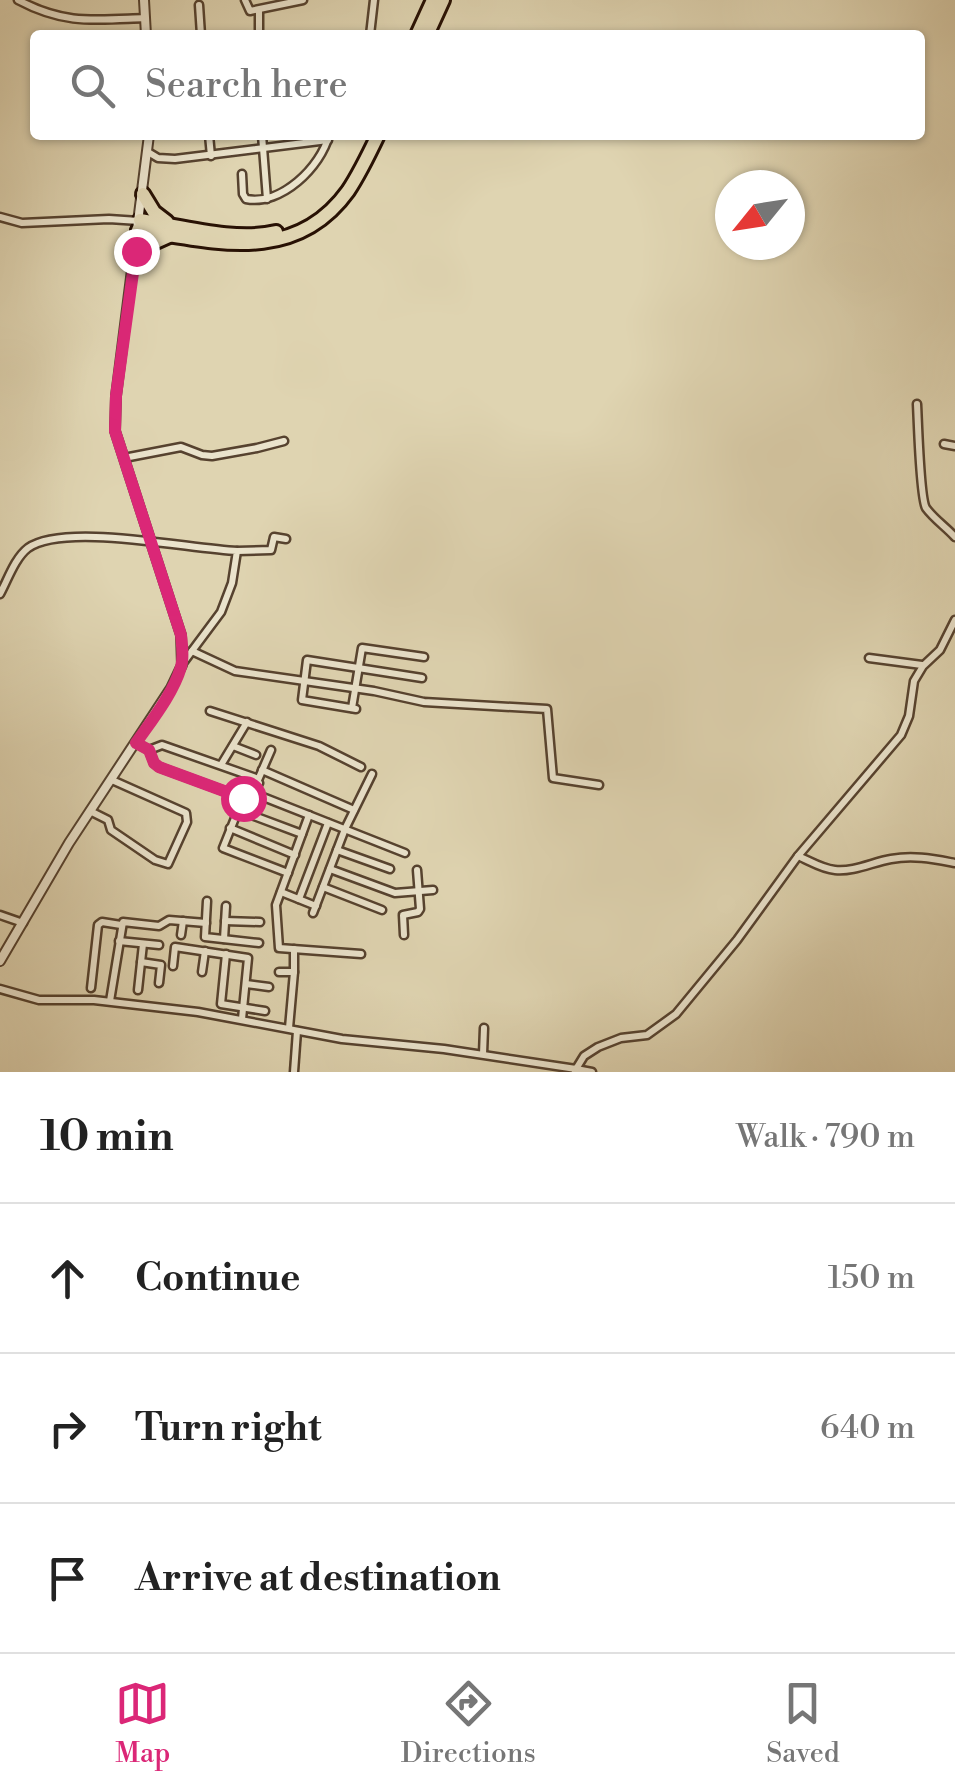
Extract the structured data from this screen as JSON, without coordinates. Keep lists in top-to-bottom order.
{
  "north": "bottom left",
  "page": {
    "search": "Search here",
    "heading": ["10 min", "Walk · 790 m"],
    "list": [
      ["Continue", "150 m"],
      ["Turn right", "640 m"],
      "Arrive at destination"
    ],
    "nav": ["Map", "Directions", "Saved"]
  }
}
